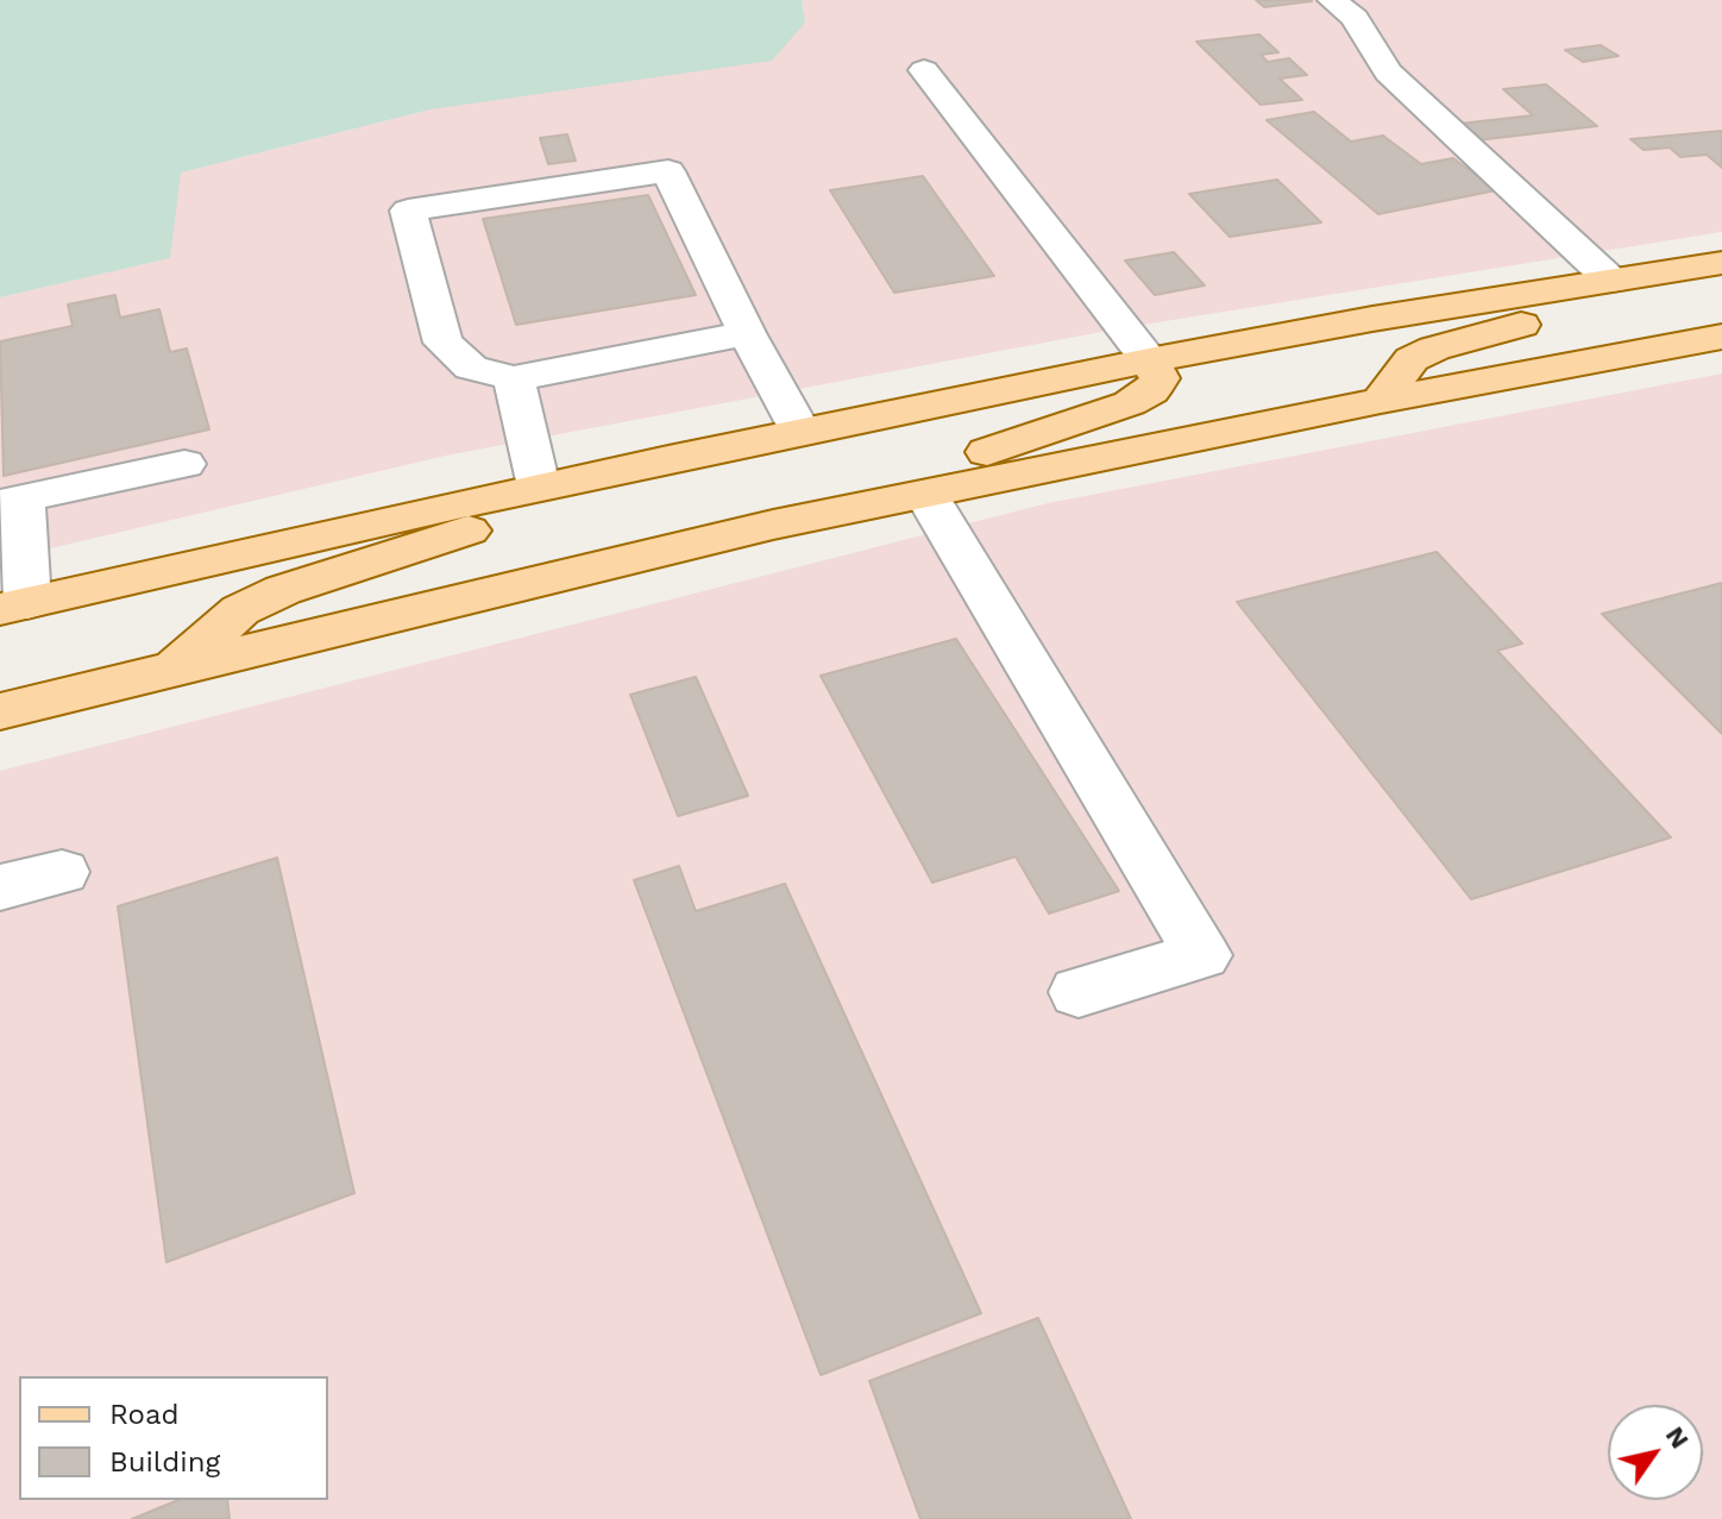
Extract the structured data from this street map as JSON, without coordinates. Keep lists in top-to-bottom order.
{
  "legend": ["Road", "Building"],
  "north": "top right"
}
